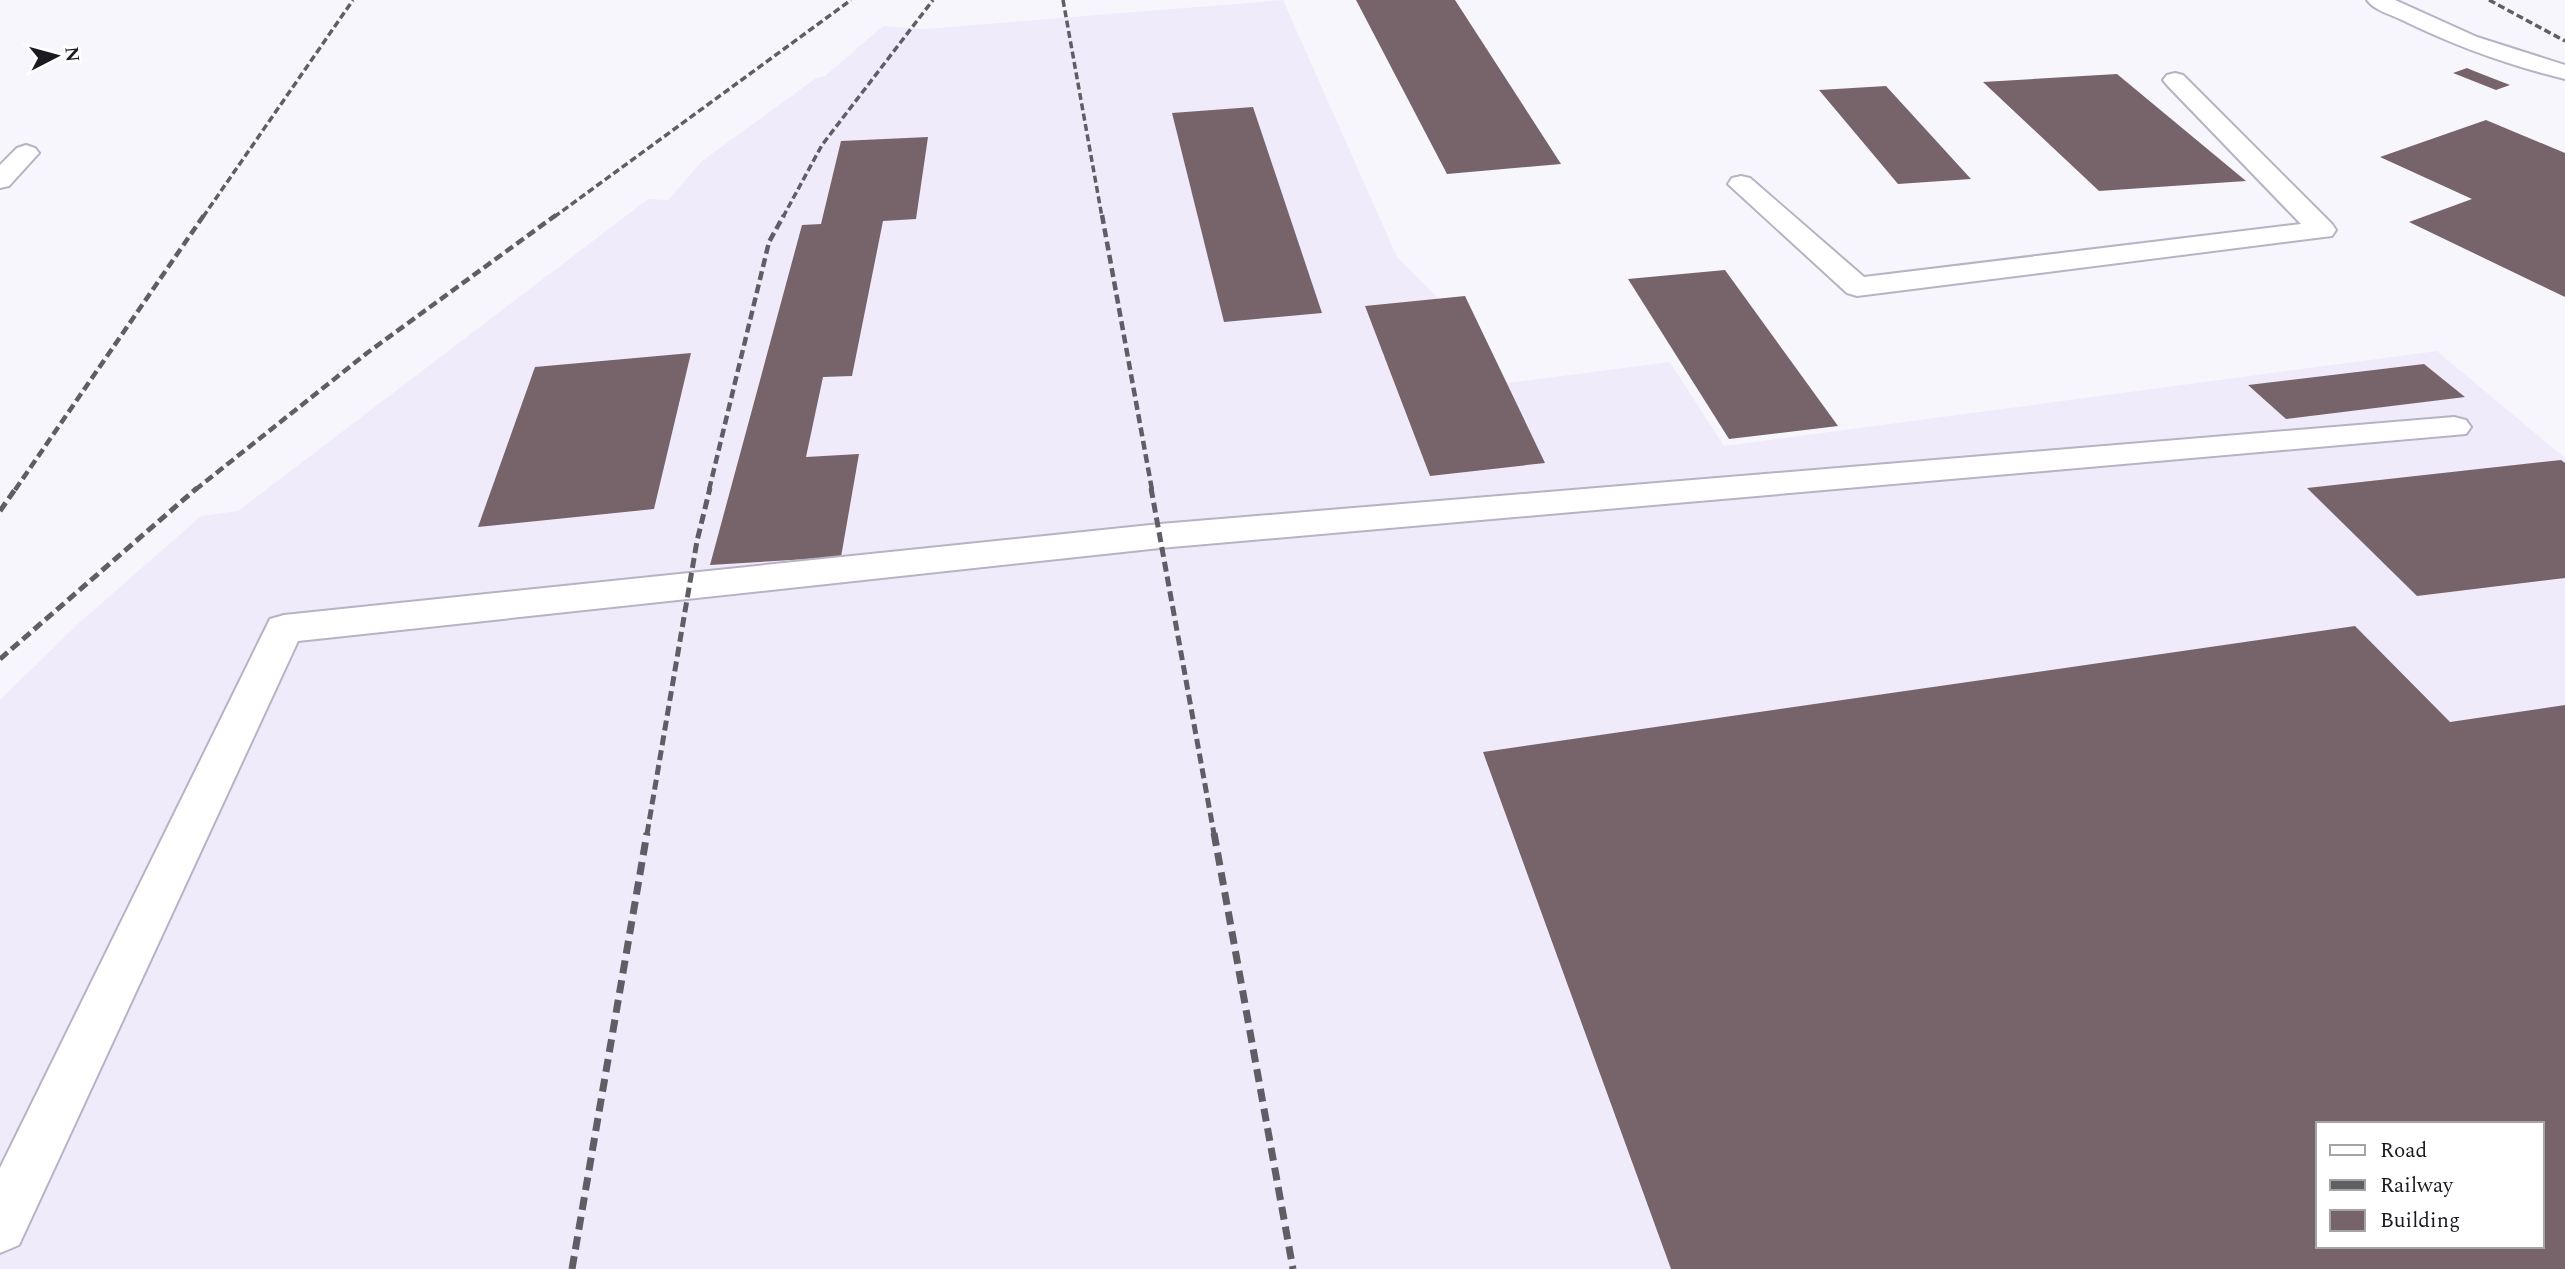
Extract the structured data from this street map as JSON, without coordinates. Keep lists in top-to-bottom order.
{
  "legend": ["Road", "Railway", "Building"],
  "north": "right"
}
